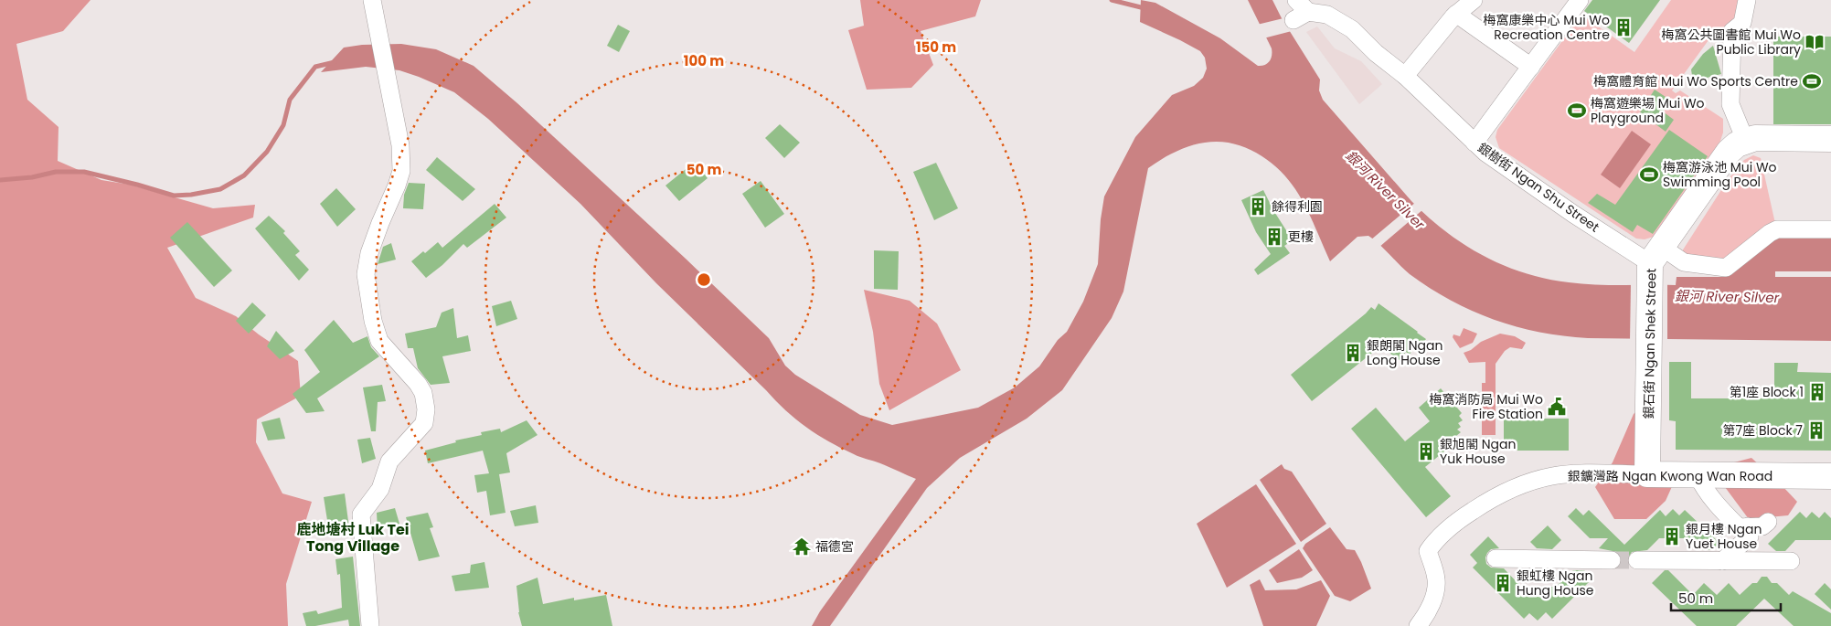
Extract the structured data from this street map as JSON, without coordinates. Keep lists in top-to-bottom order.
{
  "streets": {
    "street": ["銀樹街 Ngan Shu Street", "銀石街 Ngan Shek Street", "銀鑛灣路 Ngan Kwong Wan Road"]
  },
  "crossings": [
    ["銀樹街 Ngan Shu Street", "銀石街 Ngan Shek Street"],
    ["銀石街 Ngan Shek Street", "銀鑛灣路 Ngan Kwong Wan Road"]
  ],
  "districts": ["鹿地塘村 Luk Tei Tong Village"],
  "water": ["銀河 River Silver"],
  "places": {
    "building": [
      "梅窩康樂中心 Mui Wo Recreation Centre",
      "餘得利園",
      "更樓",
      "銀朗閣 Ngan Long House",
      "第1座 Block 1",
      "第7座 Block 7",
      "銀旭閣 Ngan Yuk House",
      "銀月樓 Ngan Yuet House",
      "銀虹樓 Ngan Hung House"
    ],
    "library": ["梅窩公共圖書館 Mui Wo Public Library"],
    "sports": ["梅窩體育館 Mui Wo Sports Centre", "梅窩遊樂場 Mui Wo Playground", "梅窩游泳池 Mui Wo Swimming Pool"],
    "public building": ["梅窩消防局 Mui Wo Fire Station"],
    "temple": ["福德宮"]
  },
  "scale_bar": "50 m",
  "rings": ["150 m", "100 m", "50 m"]
}
